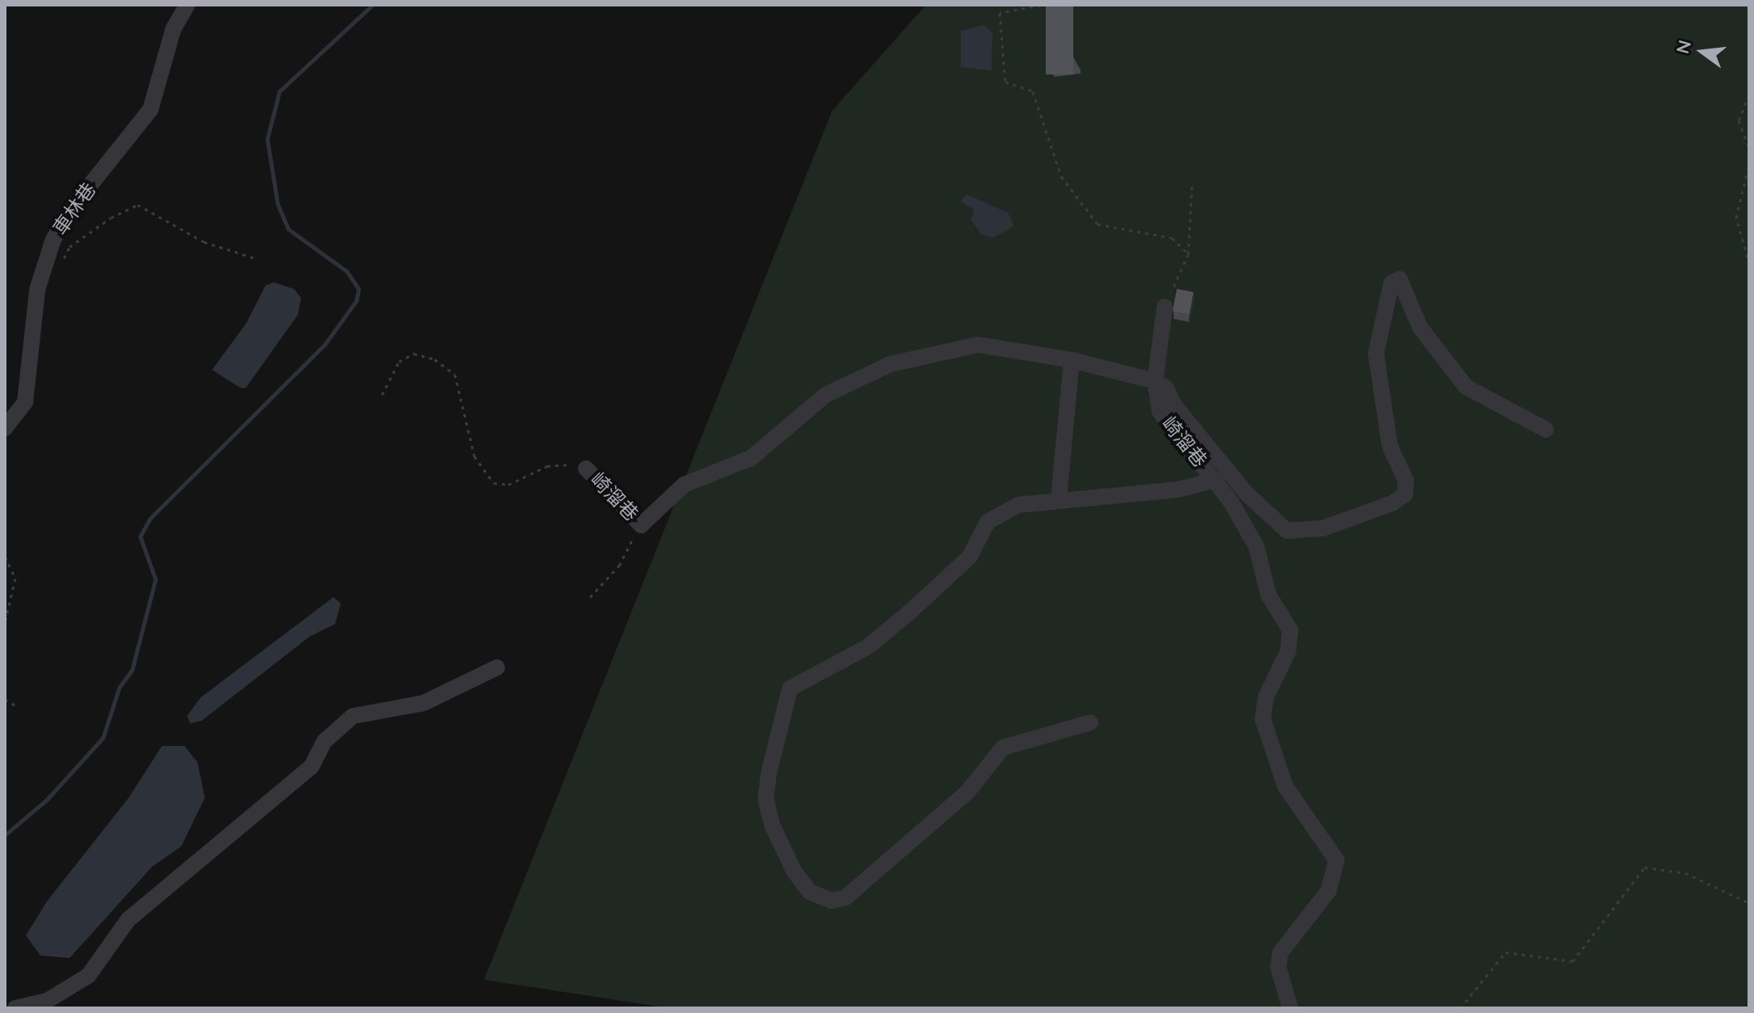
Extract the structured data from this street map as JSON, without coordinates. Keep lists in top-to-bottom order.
{
  "streets": {
    "street": ["車林巷", "崎溜巷"]
  },
  "north": "left"
}
